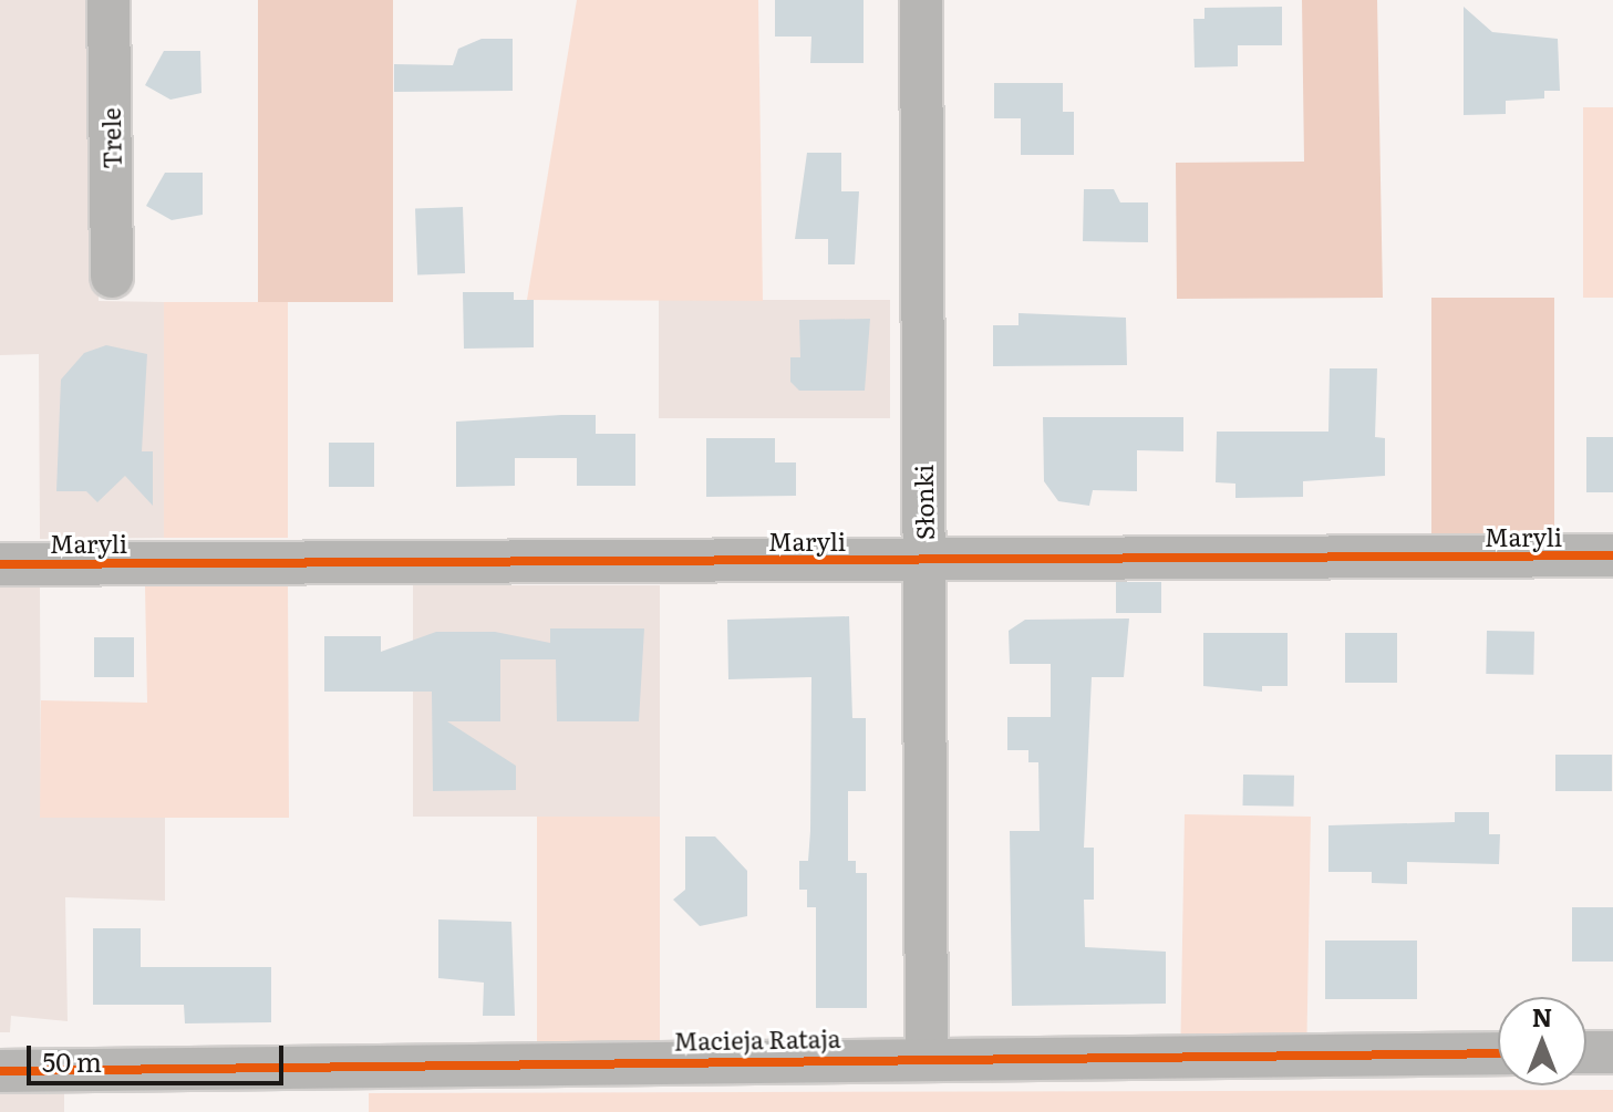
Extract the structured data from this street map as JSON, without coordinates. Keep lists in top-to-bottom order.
{
  "streets": {
    "street": [
      "Trele",
      "Słonki",
      "Maryli",
      "Macieja Rataja"
    ]
  },
  "crossings": [
    ["Słonki", "Maryli"],
    ["Słonki", "Macieja Rataja"]
  ],
  "scale_bar": "50 m",
  "north": "top"
}
